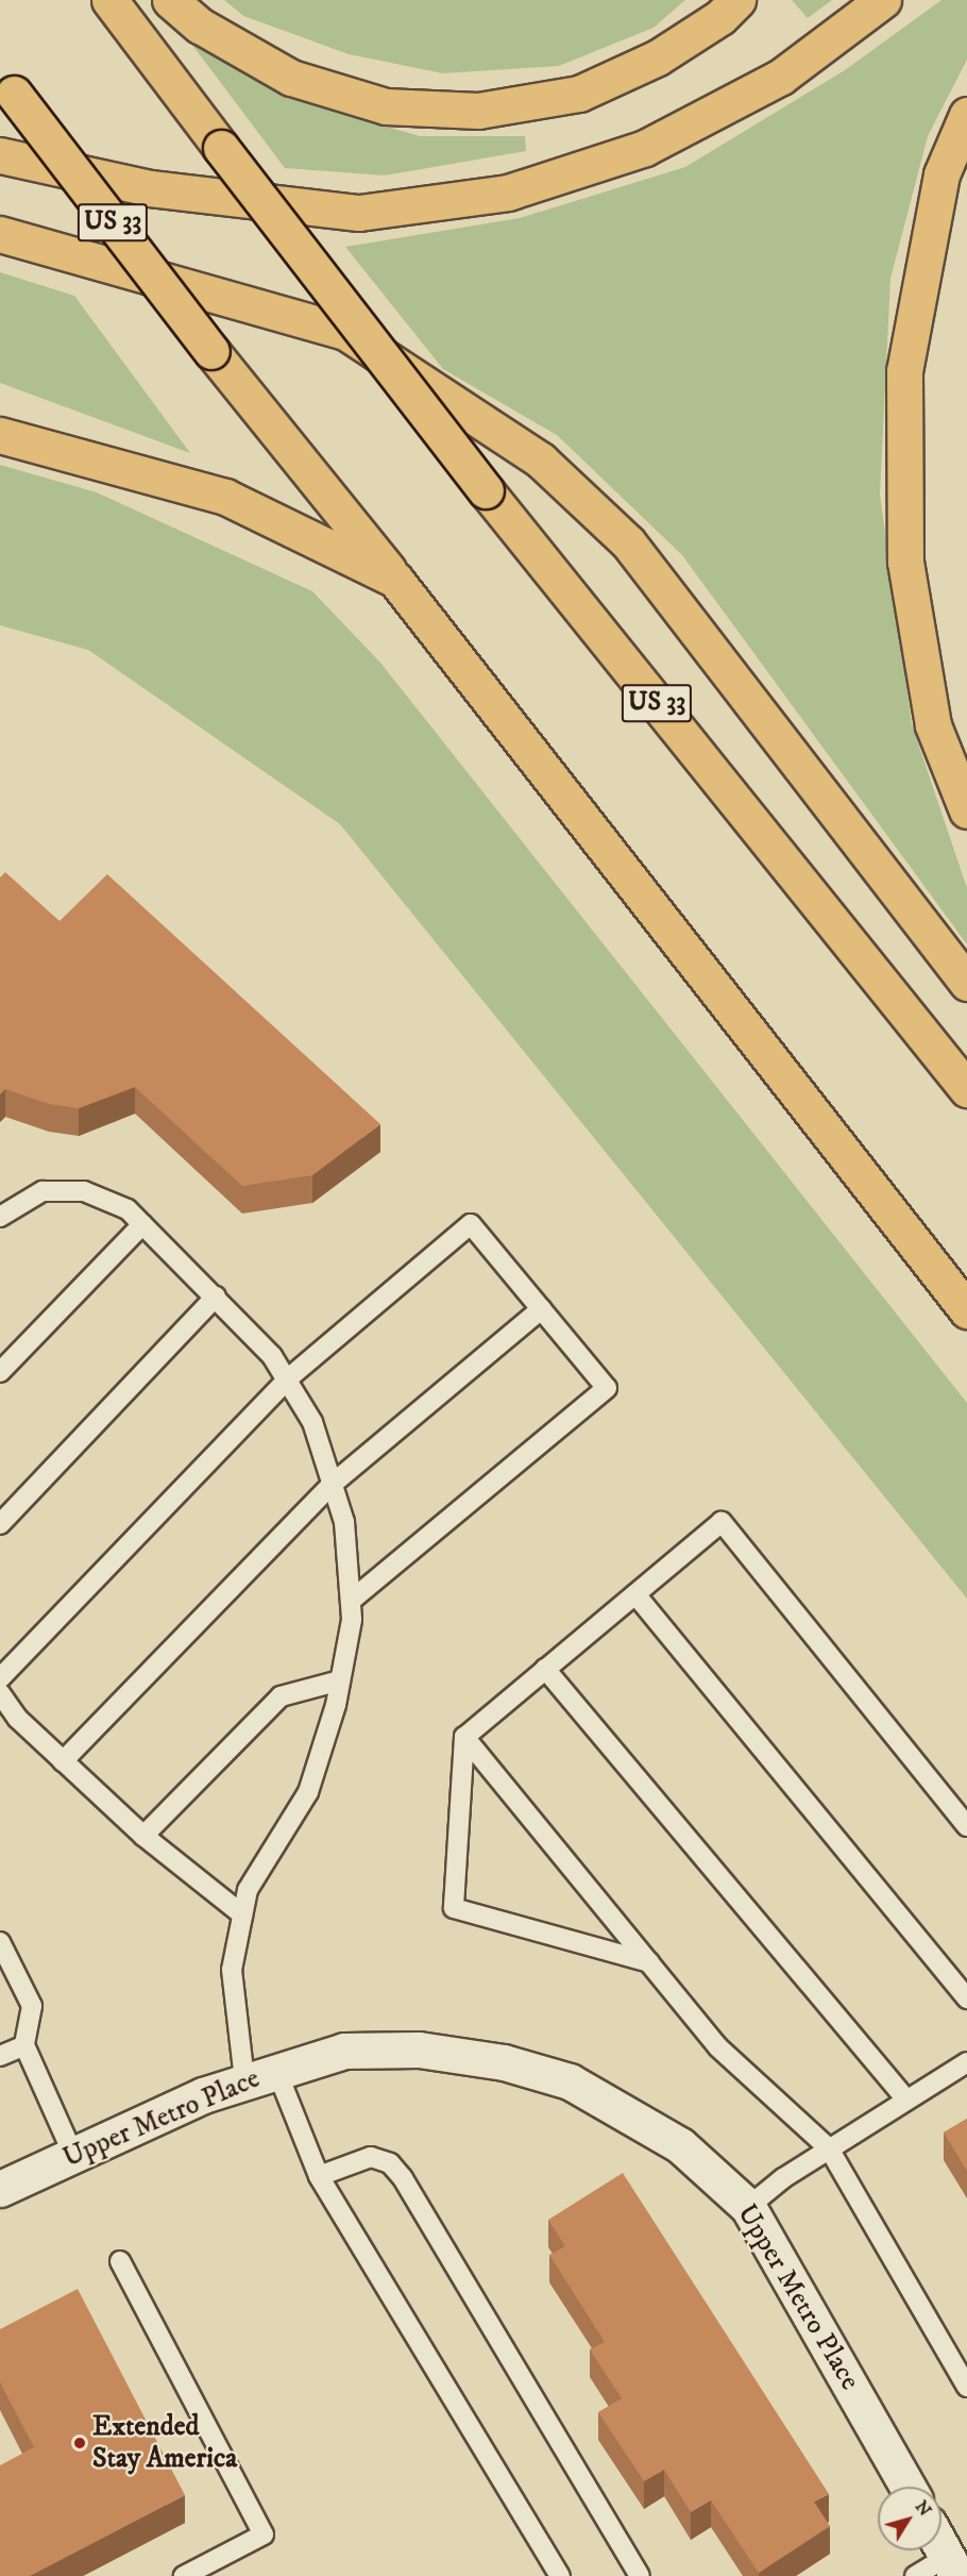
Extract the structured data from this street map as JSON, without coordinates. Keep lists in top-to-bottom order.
{
  "streets": {
    "main road": ["US 33"],
    "street": ["Upper Metro Place"]
  },
  "places": ["Extended Stay America"],
  "north": "top right"
}
